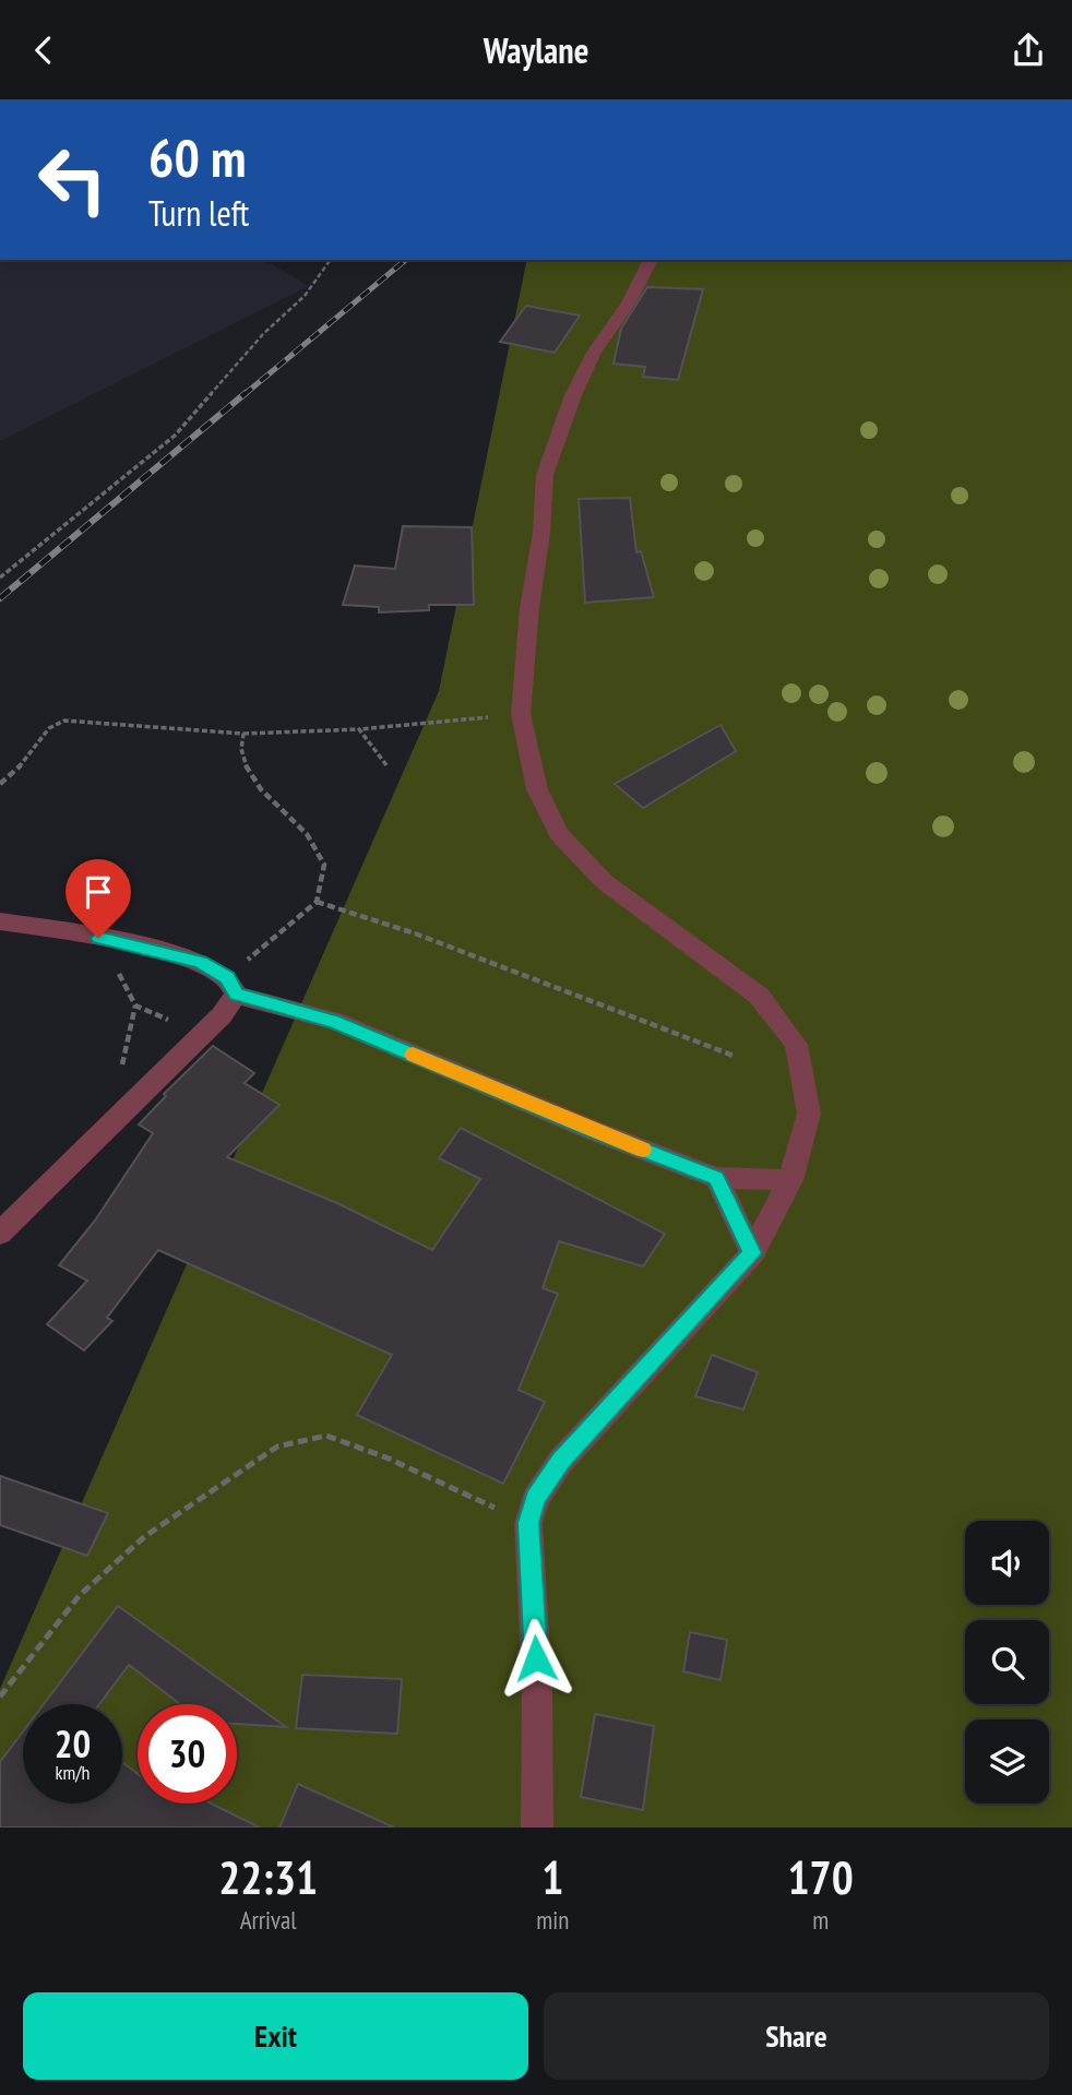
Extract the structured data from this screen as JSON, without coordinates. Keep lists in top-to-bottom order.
{
  "page": {
    "header": "Waylane",
    "turn": ["60 m", "Turn left"],
    "speed": "20 km/h",
    "limit": "30",
    "eta": [
      "22:31",
      "Arrival",
      "1",
      "min",
      "170",
      "m"
    ],
    "buttons": ["Exit", "Share"]
  }
}
